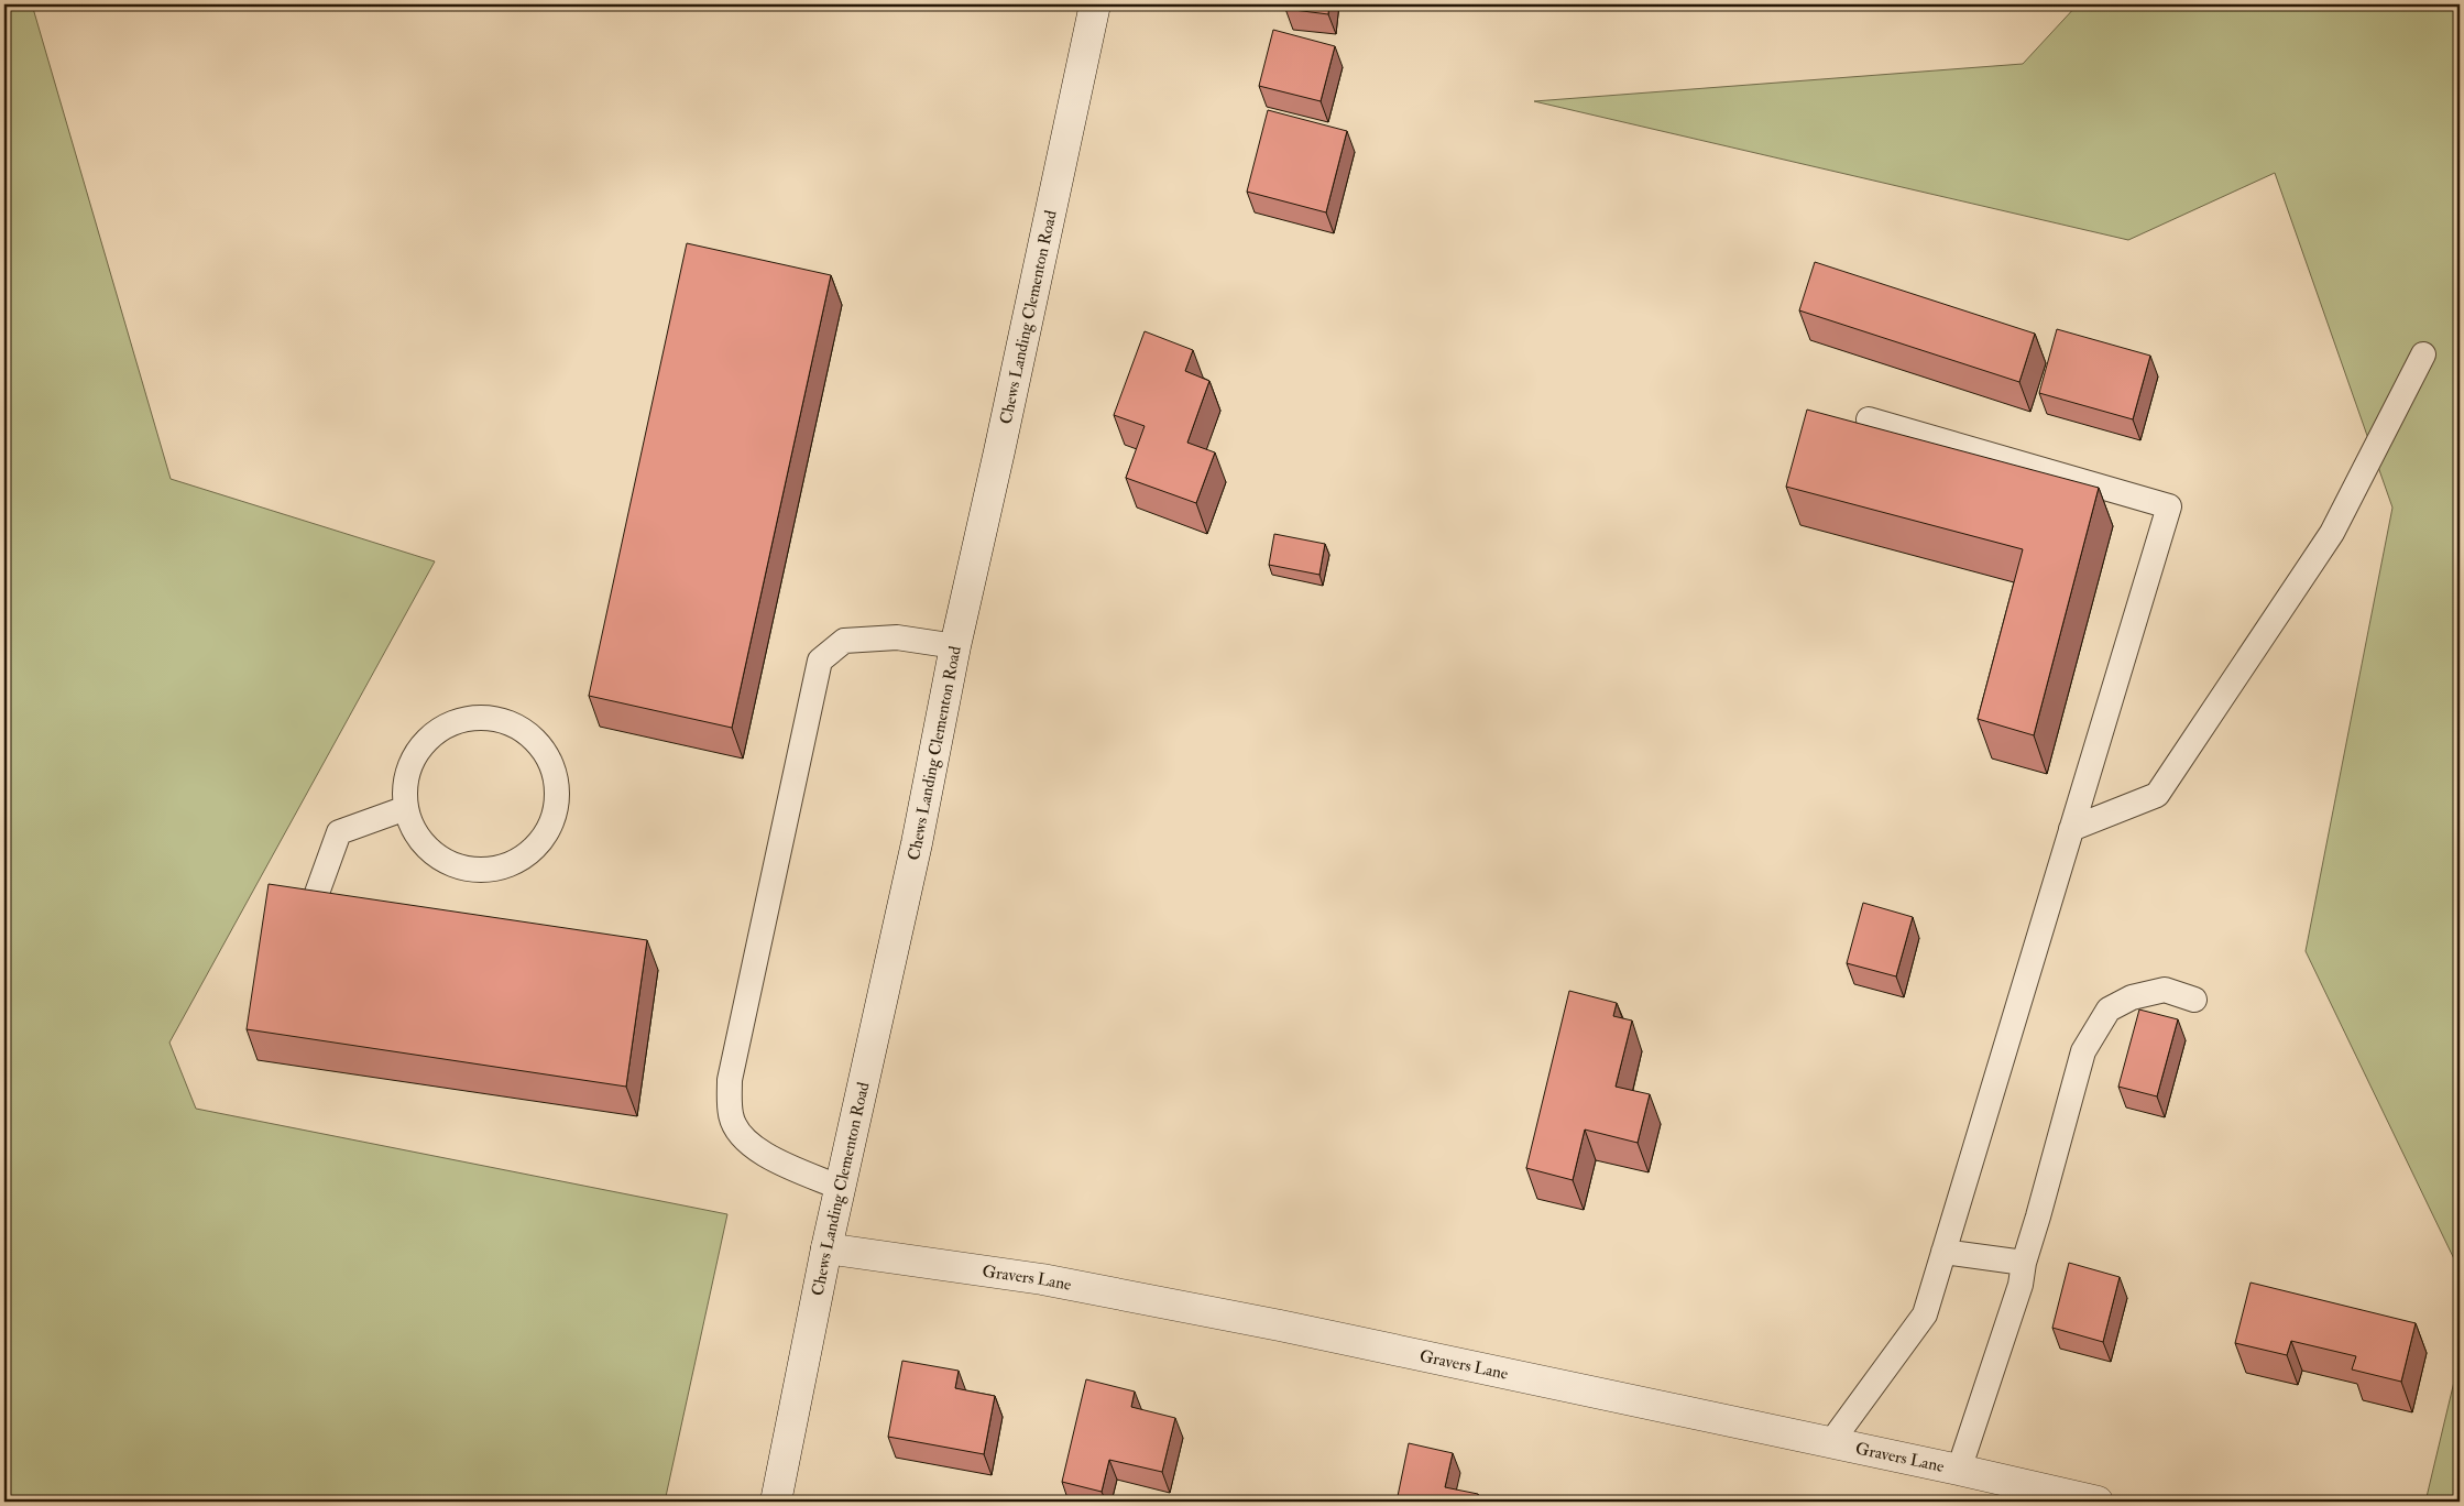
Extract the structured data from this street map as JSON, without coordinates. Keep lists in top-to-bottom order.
{
  "streets": {
    "main road": ["Chews Landing Clementon Road", "Gravers Lane"]
  },
  "crossings": [
    ["Chews Landing Clementon Road", "Gravers Lane"]
  ]
}
